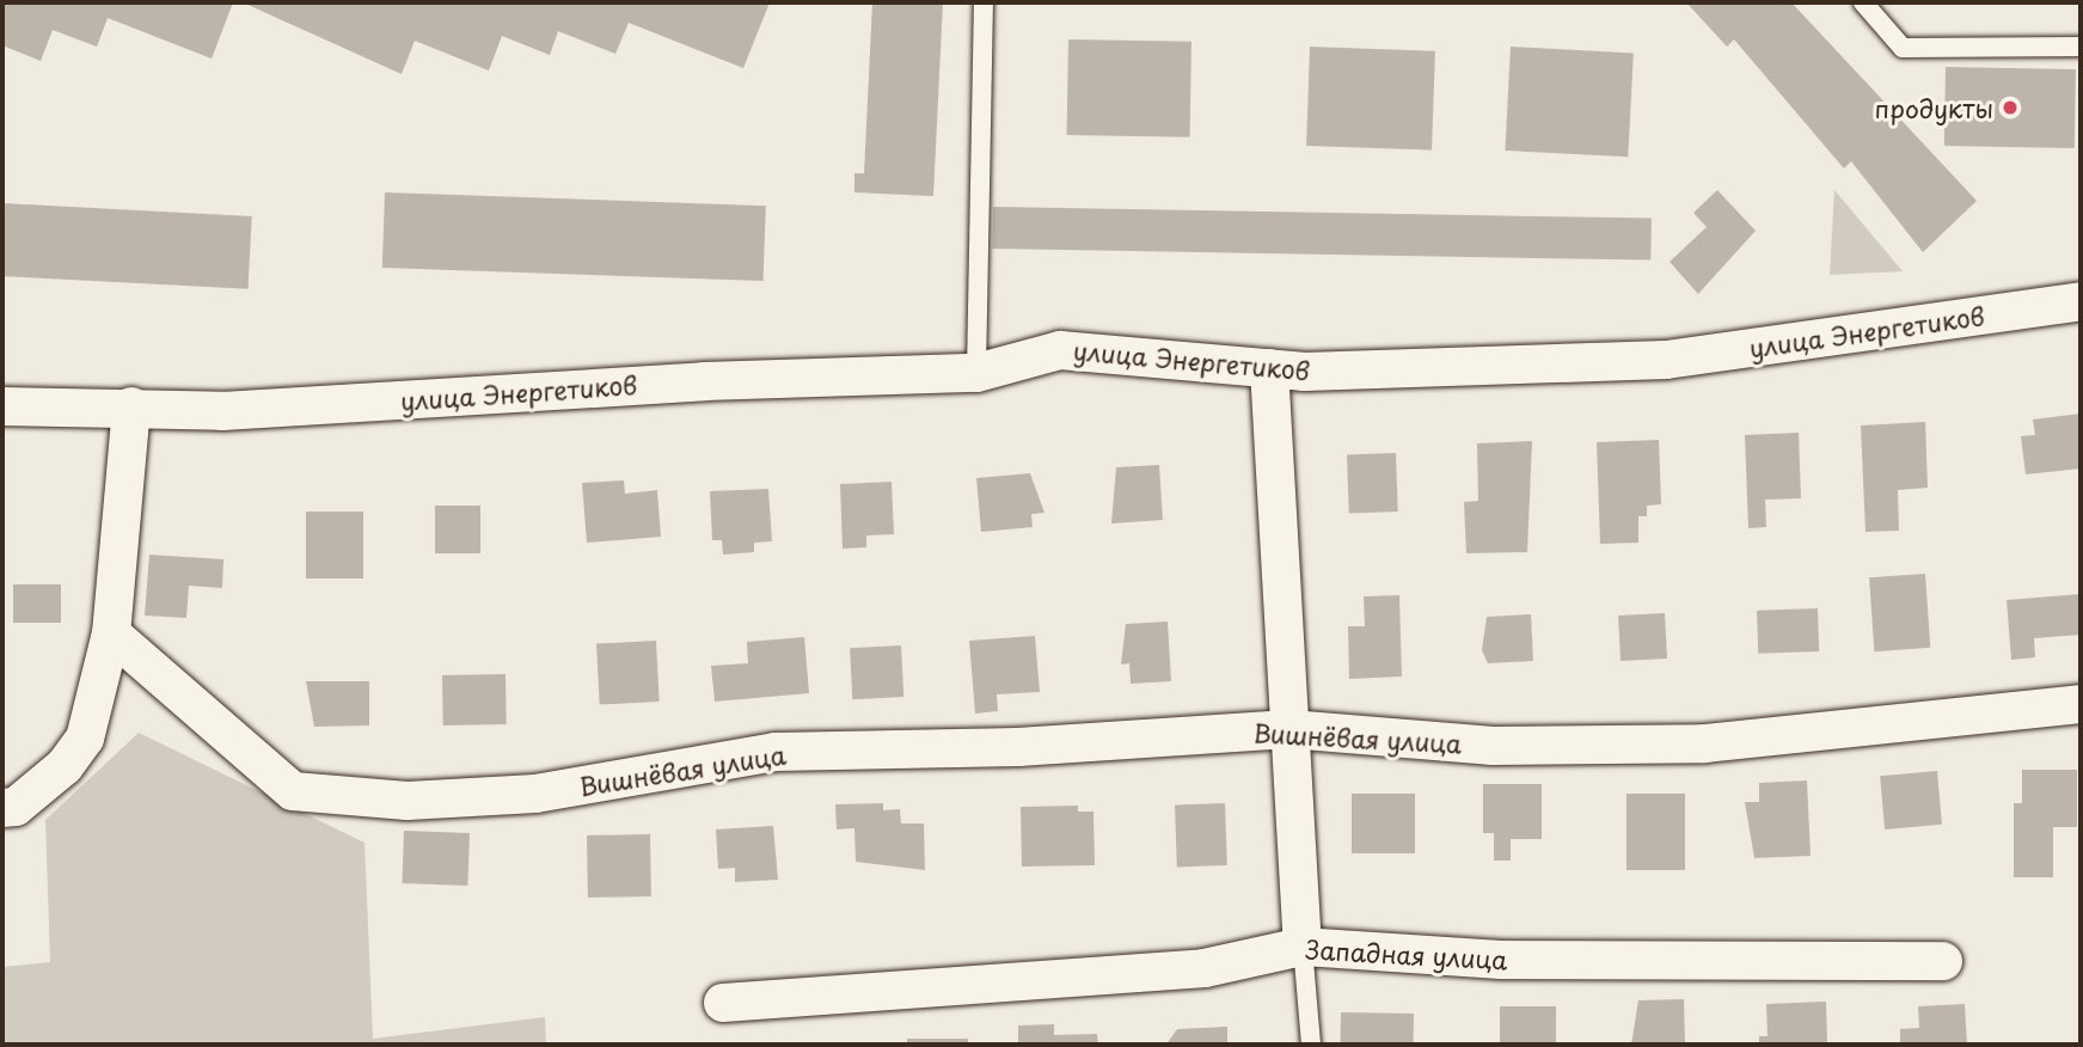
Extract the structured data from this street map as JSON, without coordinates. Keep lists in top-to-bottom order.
{
  "streets": {
    "street": ["улица Энергетиков", "Вишнёвая улица", "Западная улица"]
  },
  "places": ["продукты"]
}
